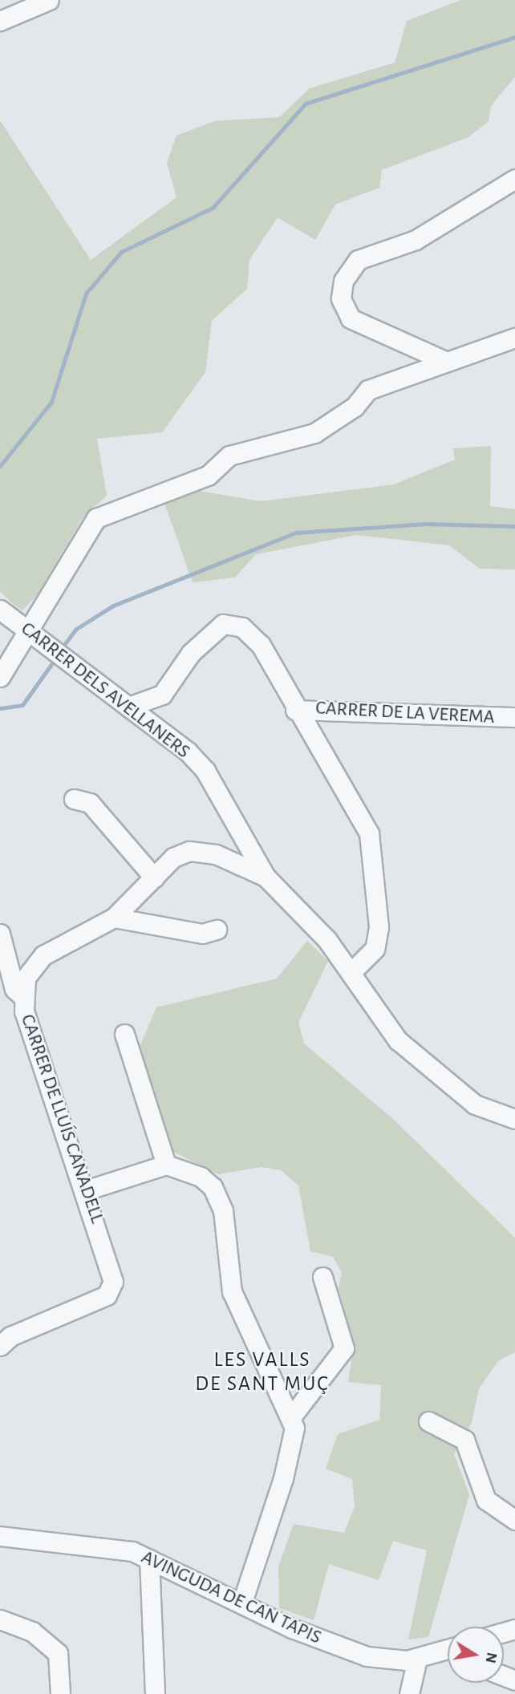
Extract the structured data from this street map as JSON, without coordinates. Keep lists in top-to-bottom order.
{
  "streets": {
    "street": [
      "CARRER DELS AVELLANERS",
      "CARRER DE LA VEREMA",
      "CARRER DE LLUÍS CANADELL",
      "AVINGUDA DE CAN TAPIS"
    ]
  },
  "crossings": [
    ["CARRER DELS AVELLANERS", "CARRER DE LLUÍS CANADELL"]
  ],
  "districts": ["LES VALLS DE SANT MUÇ"],
  "north": "right"
}
